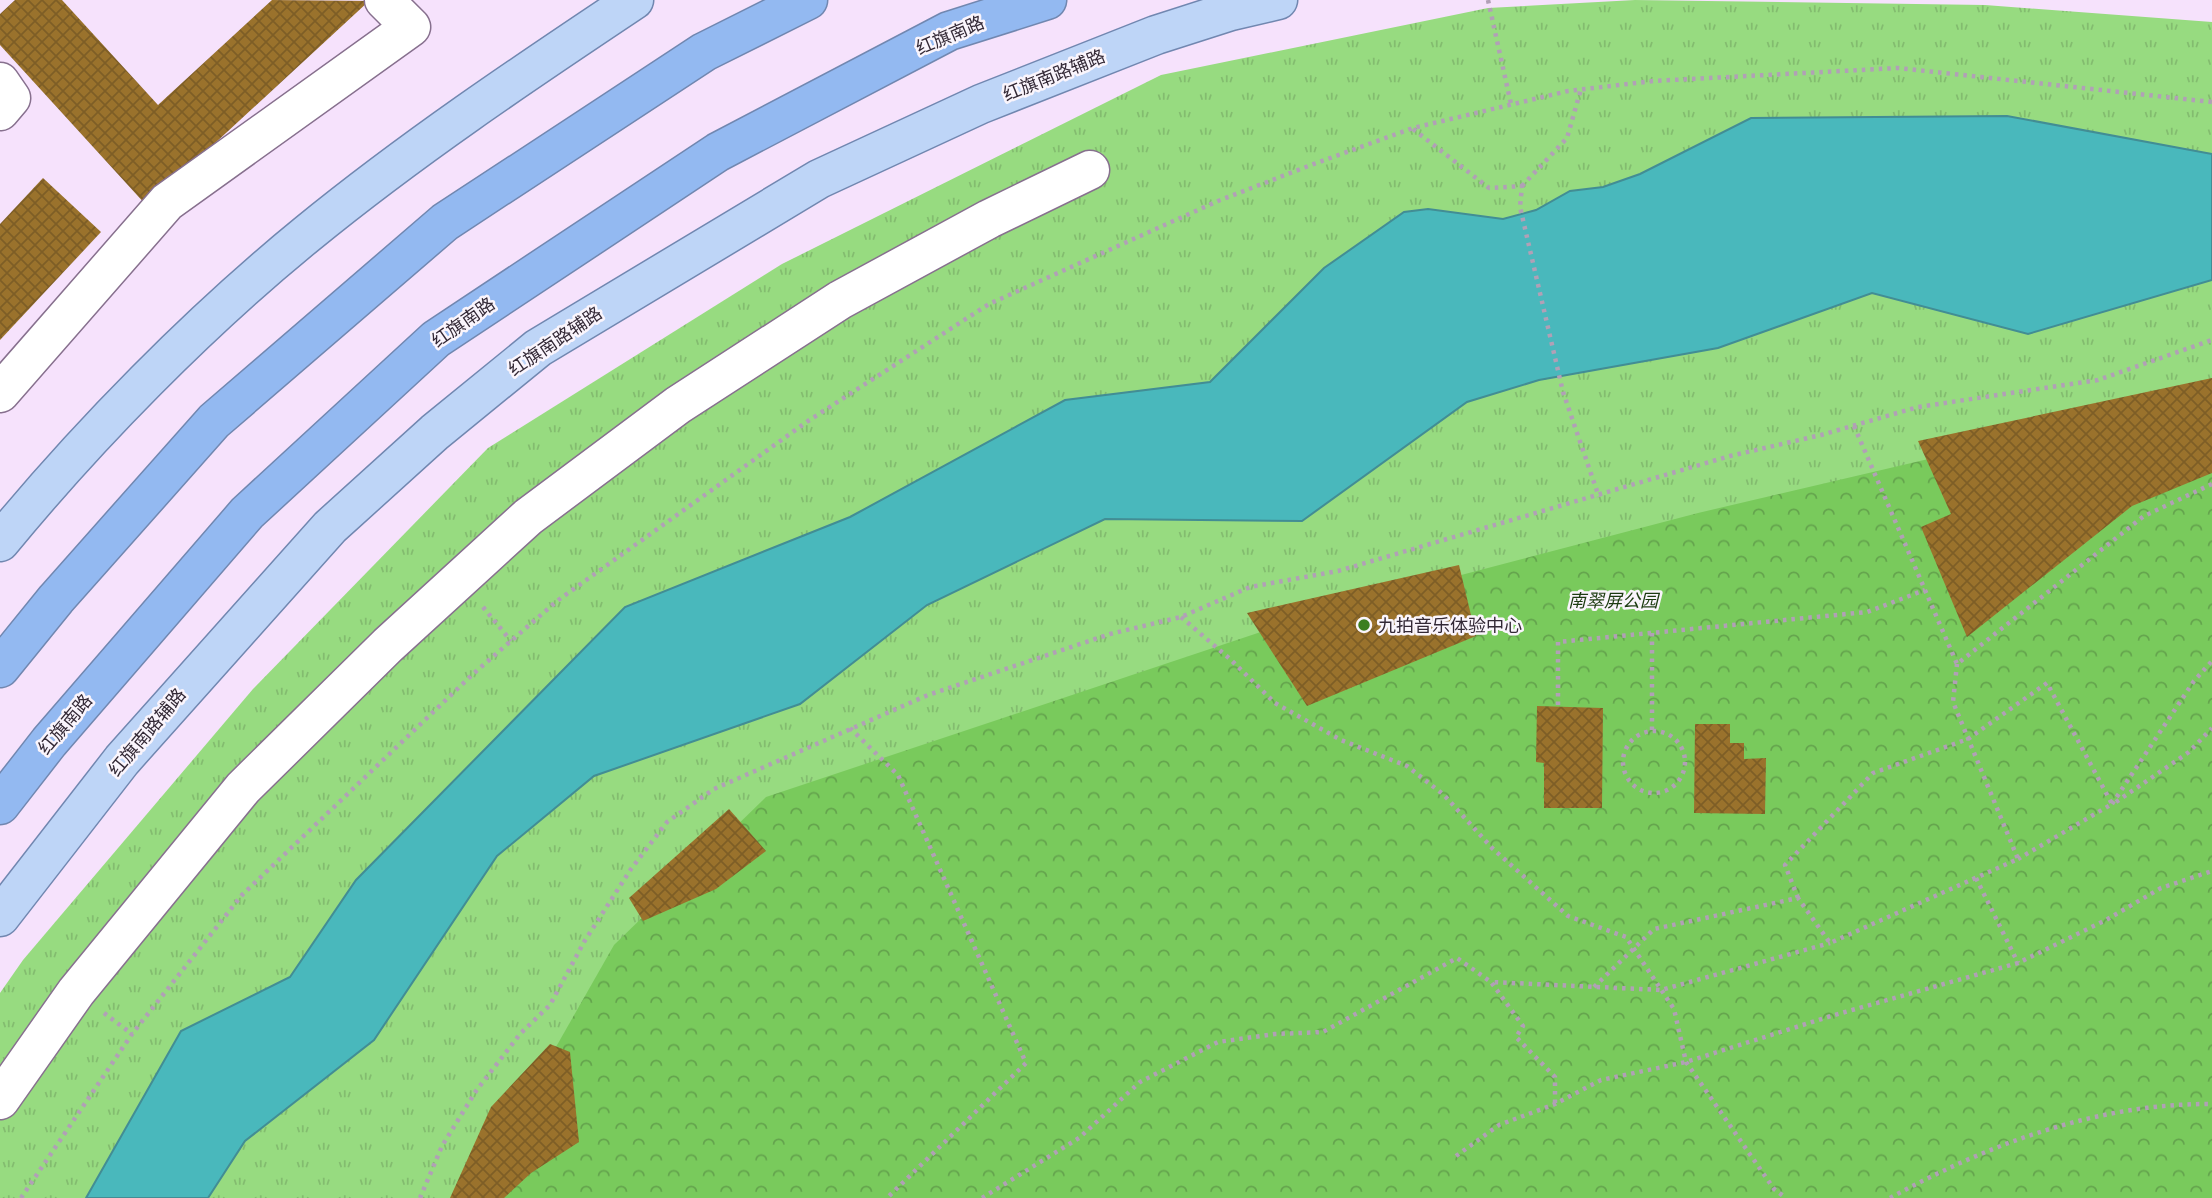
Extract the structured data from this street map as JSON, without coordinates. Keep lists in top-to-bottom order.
{
  "streets": {
    "highway": ["红旗南路"],
    "main road": ["红旗南路辅路"]
  },
  "parks": ["南翠屏公园"],
  "places": ["九拍音乐体验中心"]
}
